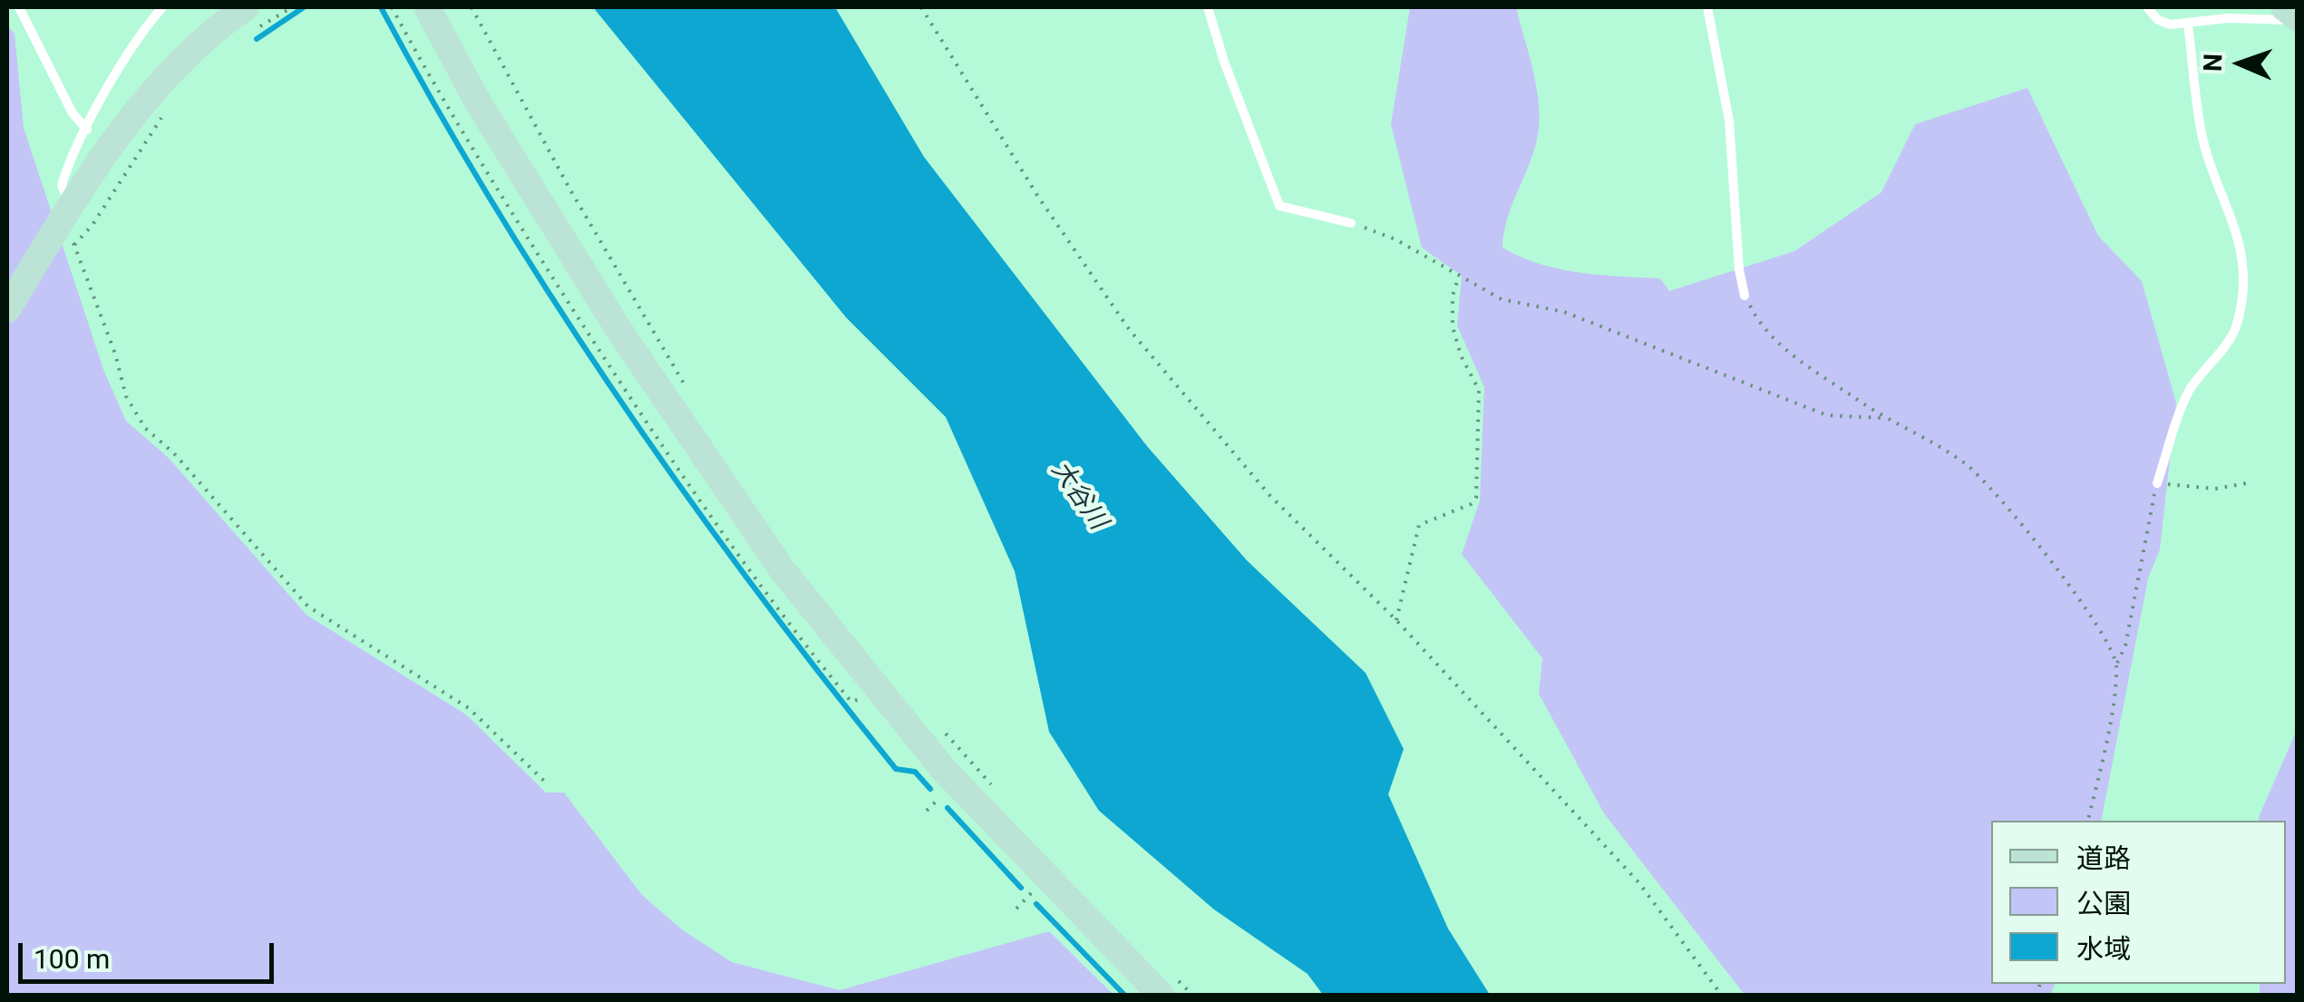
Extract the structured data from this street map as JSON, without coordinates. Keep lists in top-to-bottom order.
{
  "water": ["大谷川"],
  "legend": ["道路", "公園", "水域"],
  "scale_bar": "100 m",
  "north": "left"
}
